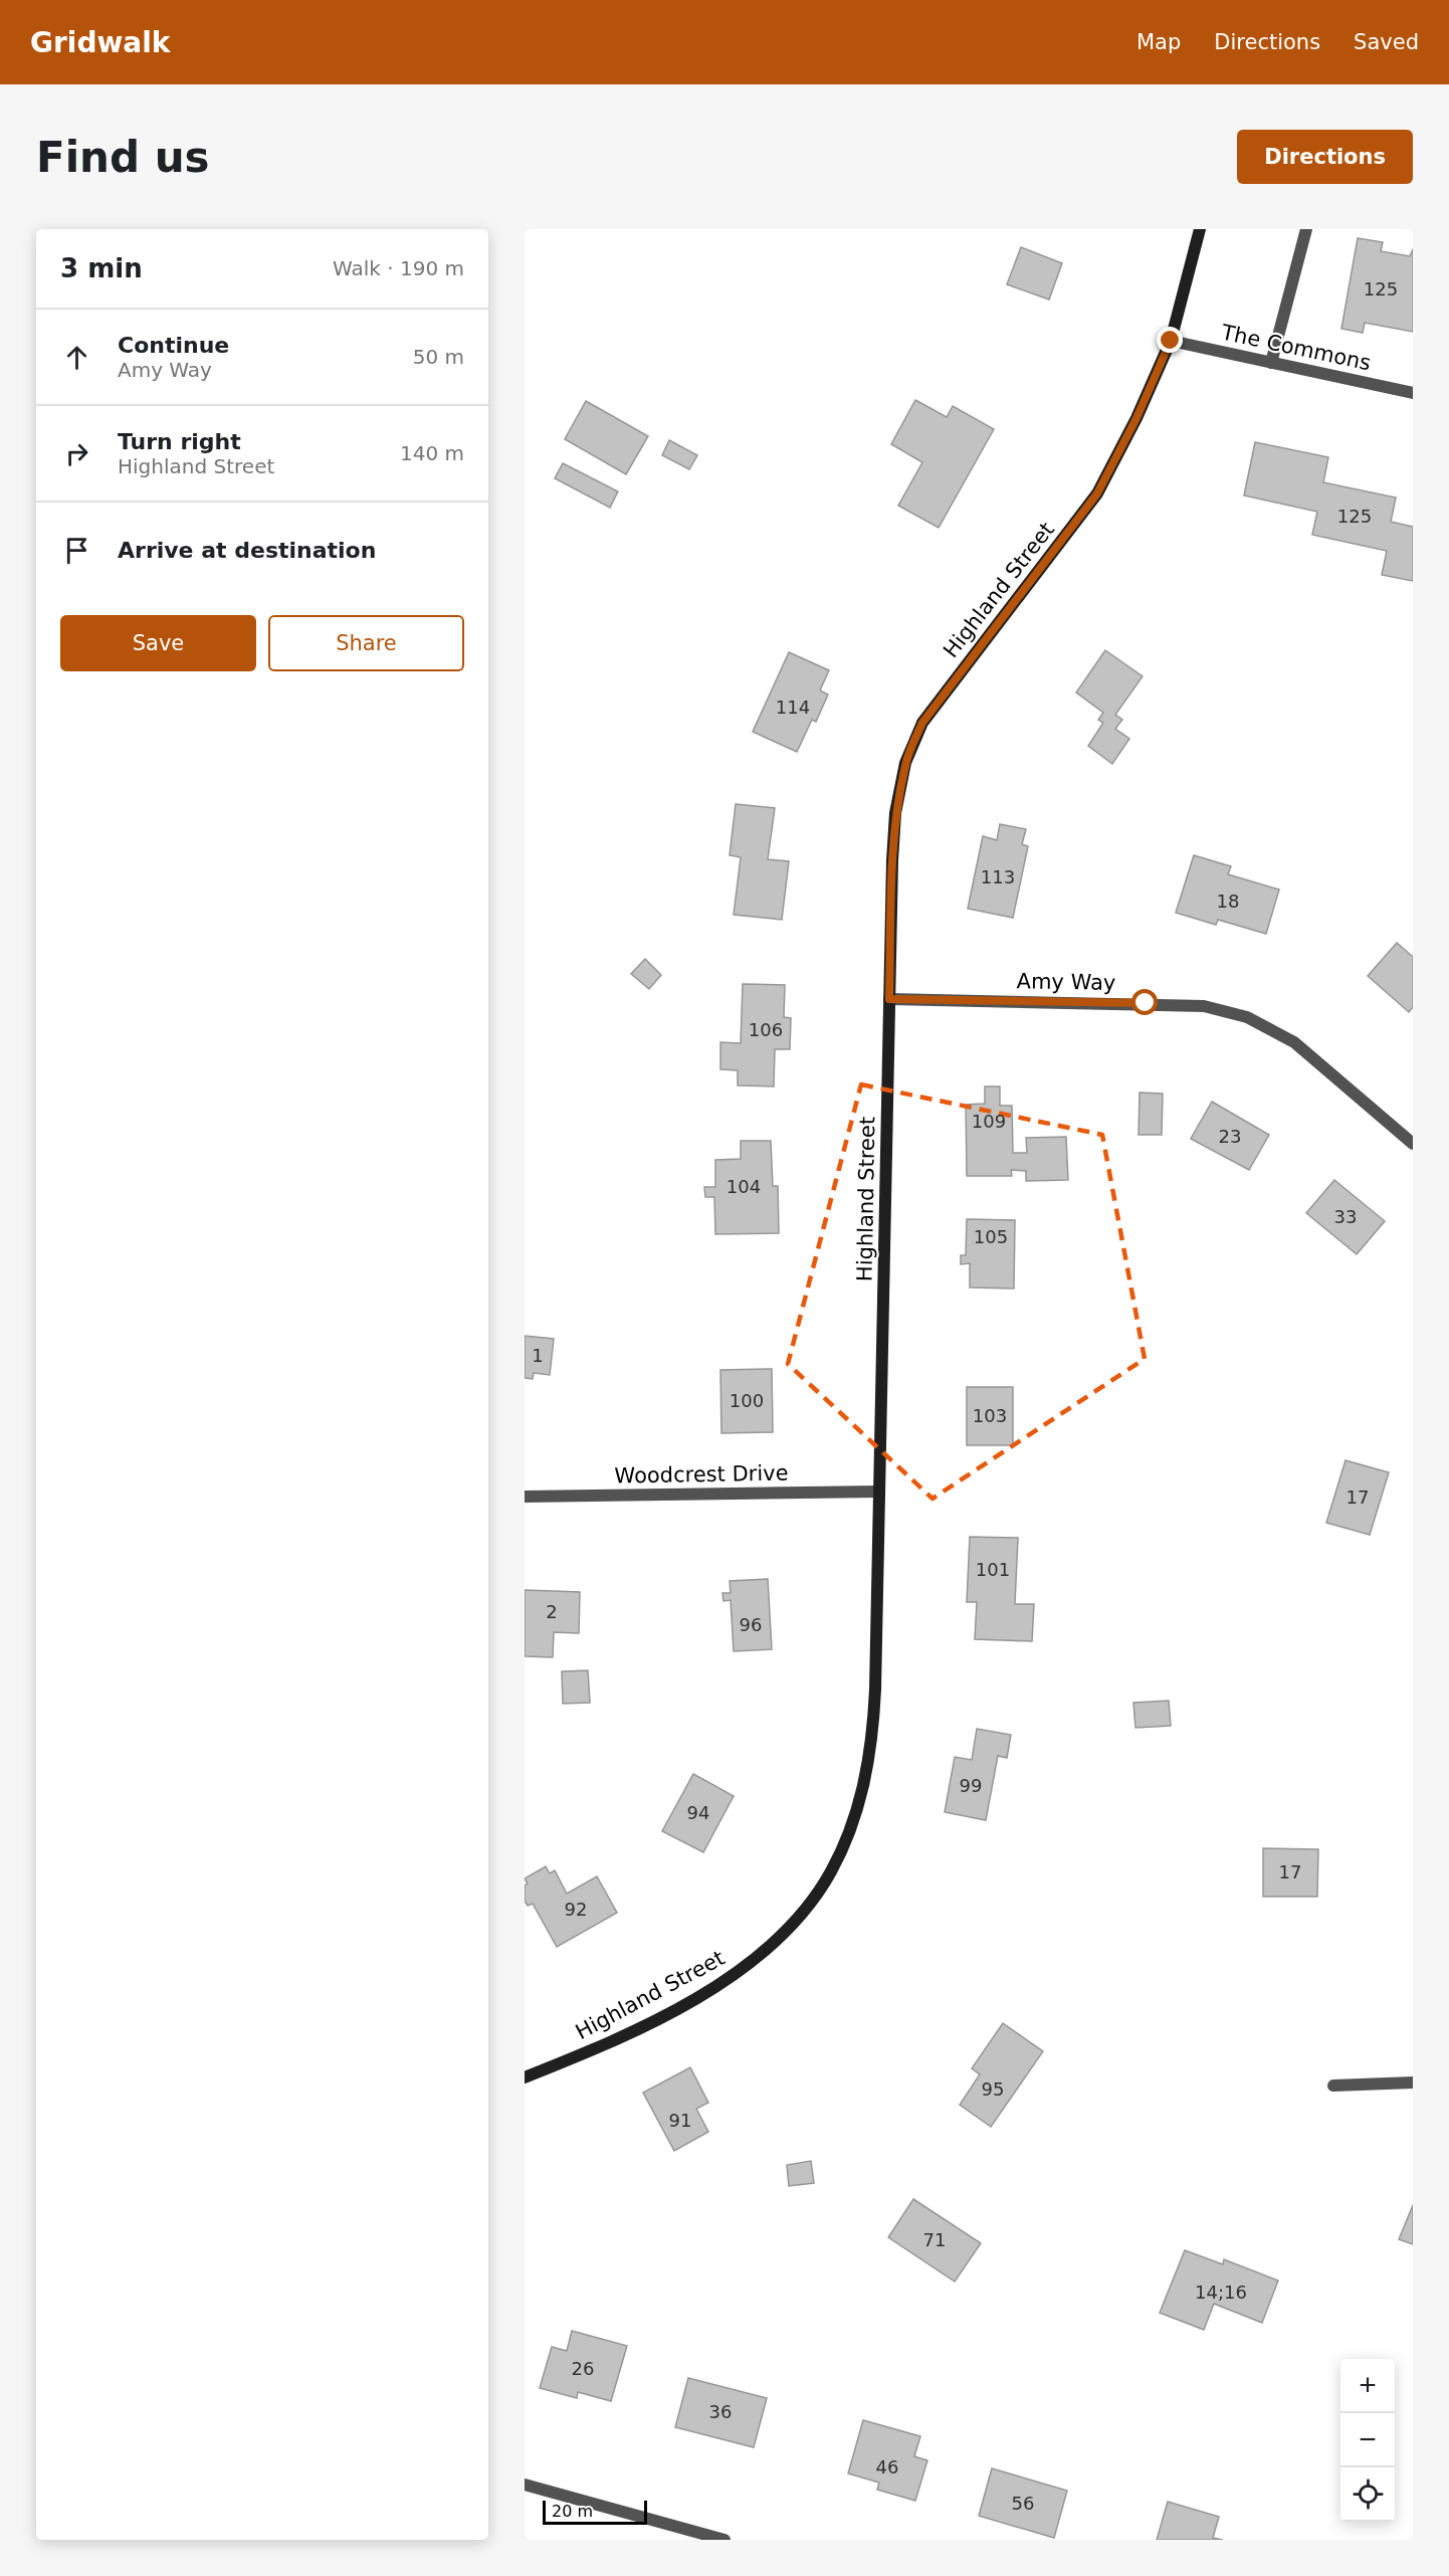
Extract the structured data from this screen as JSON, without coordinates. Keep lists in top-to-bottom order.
{
  "streets": {
    "street": [
      "The Commons",
      "Highland Street",
      "Amy Way",
      "Woodcrest Drive"
    ]
  },
  "crossings": [
    ["The Commons", "Highland Street"],
    ["Highland Street", "Amy Way"],
    ["Highland Street", "Woodcrest Drive"]
  ],
  "house_numbers": [
    "125",
    "125",
    "114",
    "113",
    "18",
    "106",
    "109",
    "23",
    "104",
    "33",
    "105",
    "1",
    "100",
    "103",
    "17",
    "101",
    "2",
    "96",
    "99",
    "94",
    "17",
    "92",
    "95",
    "91",
    "71",
    "14;16",
    "26",
    "36",
    "46",
    "56"
  ],
  "scale_bar": "20 m",
  "page": {
    "header": "Gridwalk",
    "nav": ["Map", "Directions", "Saved"],
    "buttons": [
      "Directions",
      ["Save", "Share"]
    ],
    "title": "Find us",
    "heading": ["3 min", "Walk · 190 m"],
    "list": [
      ["Continue", "Amy Way", "50 m"],
      ["Turn right", "Highland Street", "140 m"],
      "Arrive at destination"
    ],
    "map_buttons": ["+", "−"],
    "scale": "20 m"
  }
}
